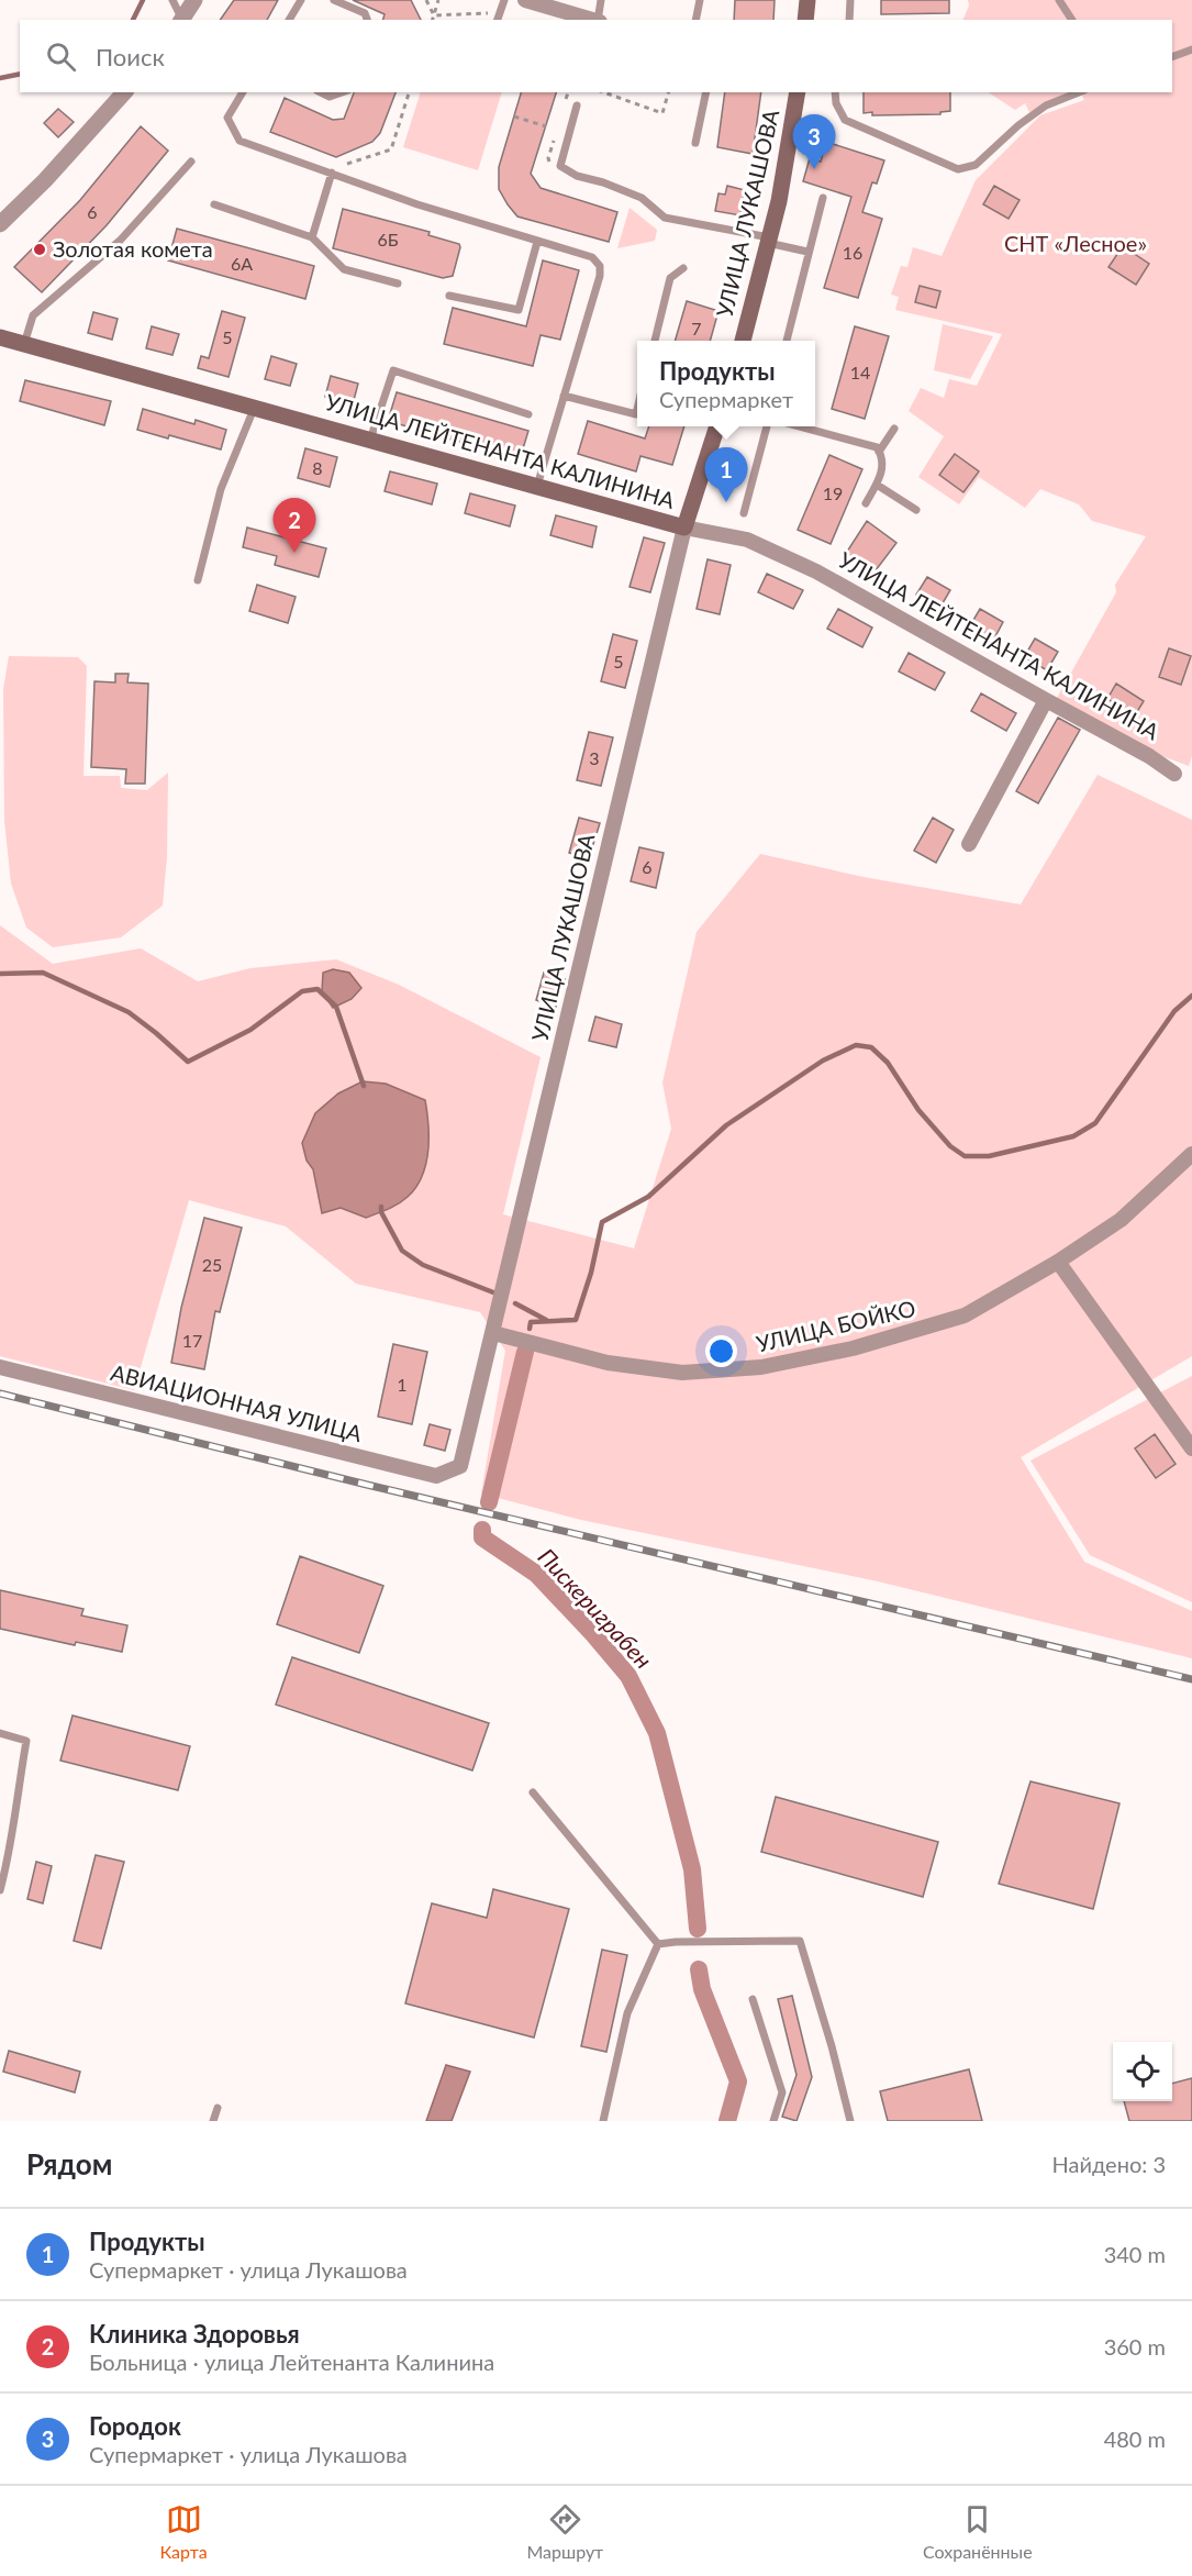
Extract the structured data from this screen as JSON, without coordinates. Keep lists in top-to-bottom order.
{
  "streets": {
    "main road": ["УЛИЦА ЛУКАШОВА", "УЛИЦА ЛЕЙТЕНАНТА КАЛИНИНА"],
    "street": ["УЛИЦА БОЙКО", "АВИАЦИОННАЯ УЛИЦА"]
  },
  "crossings": [
    ["УЛИЦА ЛУКАШОВА", "УЛИЦА ЛЕЙТЕНАНТА КАЛИНИНА"],
    ["УЛИЦА ЛУКАШОВА", "УЛИЦА БОЙКО"],
    ["УЛИЦА ЛУКАШОВА", "АВИАЦИОННАЯ УЛИЦА"]
  ],
  "water": ["Пискериграбен"],
  "parks": ["СНТ «Лесное»"],
  "places": ["Золотая комета"],
  "house_numbers": [
    "6",
    "6Б",
    "16",
    "6А",
    "7",
    "5",
    "14",
    "8",
    "19",
    "5",
    "3",
    "6",
    "25",
    "17",
    "1"
  ],
  "page": {
    "search": "Поиск",
    "pins": ["3", "1", "2"],
    "popup": ["Продукты", "Супермаркет"],
    "heading": ["Рядом", "Найдено: 3"],
    "list": [
      {
        "mark": "1",
        "name": "Продукты",
        "note": "Супермаркет · улица Лукашова",
        "value": "340 m"
      },
      {
        "mark": "2",
        "name": "Клиника Здоровья",
        "note": "Больница · улица Лейтенанта Калинина",
        "value": "360 m"
      },
      {
        "mark": "3",
        "name": "Городок",
        "note": "Супермаркет · улица Лукашова",
        "value": "480 m"
      }
    ],
    "nav": ["Карта", "Маршрут", "Сохранённые"]
  }
}
